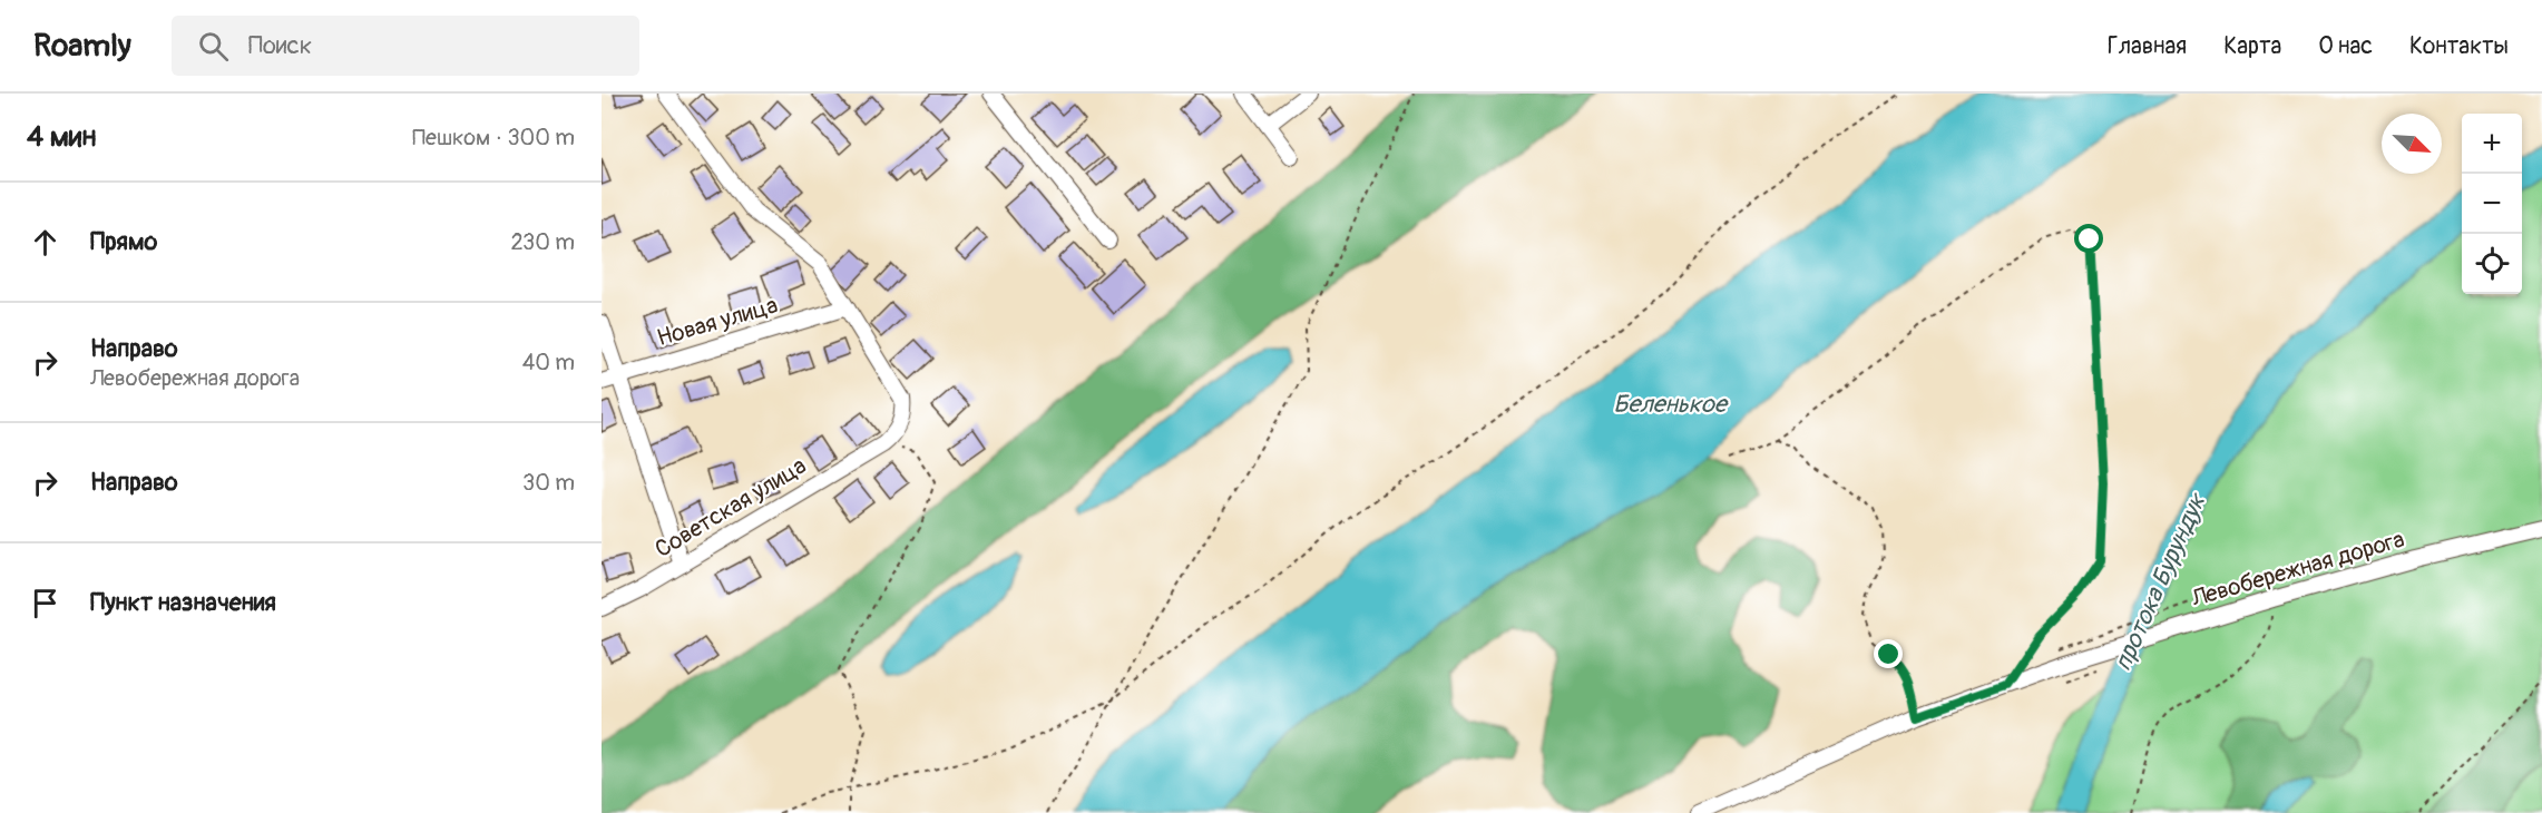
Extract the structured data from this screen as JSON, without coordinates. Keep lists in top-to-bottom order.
{
  "streets": {
    "street": ["Новая улица", "Советская улица", "Левобережная дорога"]
  },
  "water": ["Беленькое", "протока Бурундук"],
  "north": "bottom right",
  "page": {
    "header": "Roamly",
    "search": "Поиск",
    "nav": [
      "Главная",
      "Карта",
      "О нас",
      "Контакты"
    ],
    "heading": ["4 мин", "Пешком · 300 m"],
    "map_buttons": ["+", "−"],
    "list": [
      ["Прямо", "230 m"],
      ["Направо", "Левобережная дорога", "40 m"],
      ["Направо", "30 m"],
      "Пункт назначения"
    ]
  }
}
